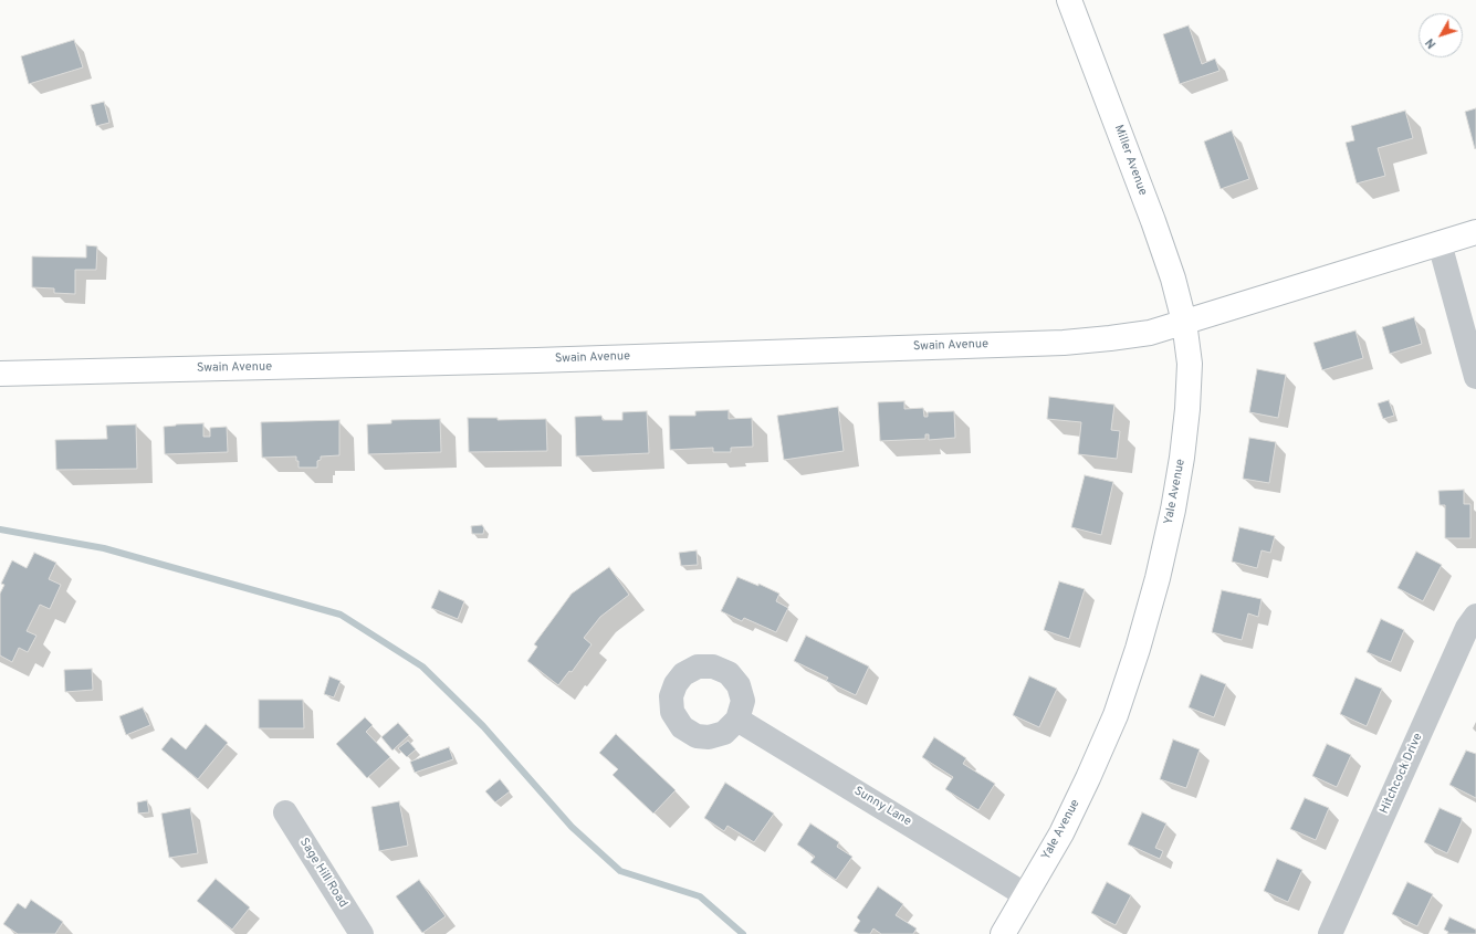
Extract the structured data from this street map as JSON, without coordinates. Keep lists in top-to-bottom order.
{
  "streets": {
    "street": [
      "Miller Avenue",
      "Swain Avenue",
      "Yale Avenue",
      "Hitchcock Drive",
      "Sunny Lane",
      "Sage Hill Road"
    ]
  },
  "crossings": [
    ["Miller Avenue", "Swain Avenue"],
    ["Miller Avenue", "Yale Avenue"],
    ["Swain Avenue", "Yale Avenue"],
    ["Yale Avenue", "Sunny Lane"]
  ],
  "north": "bottom left"
}
